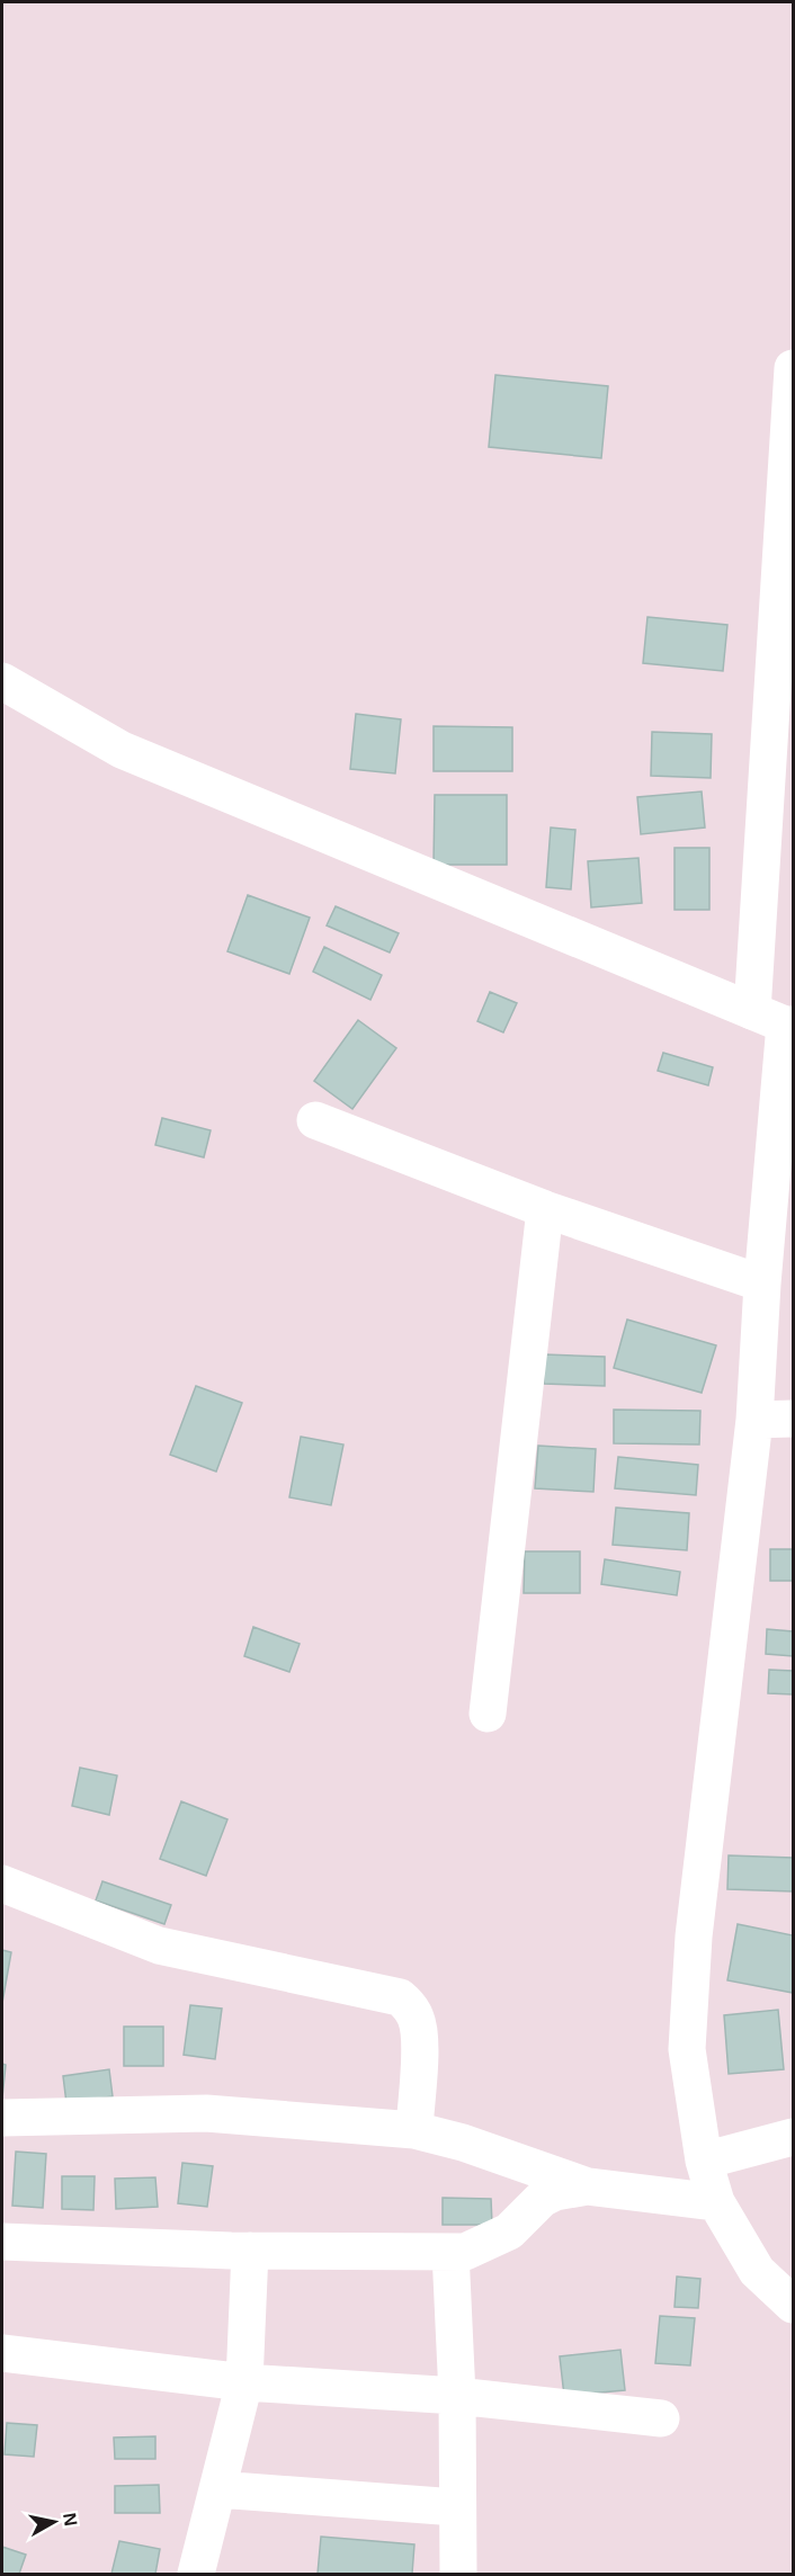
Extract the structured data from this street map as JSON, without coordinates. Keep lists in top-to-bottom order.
{
  "north": "right"
}
